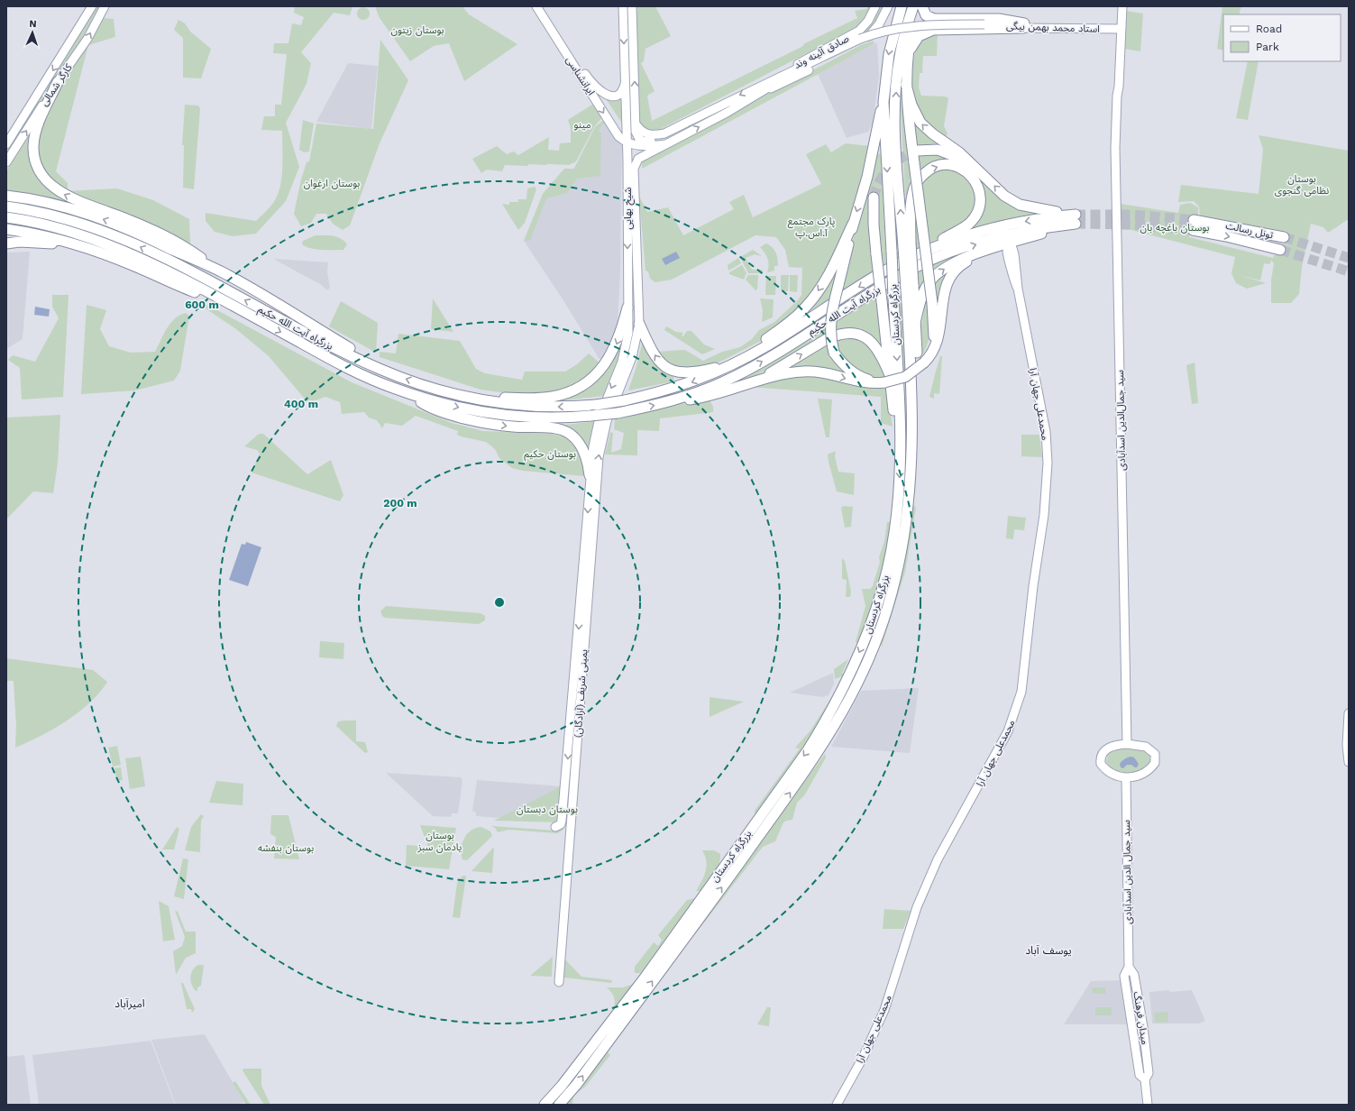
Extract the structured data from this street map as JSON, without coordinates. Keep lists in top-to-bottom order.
{
  "streets": {
    "highway": ["تونل رسالت", "بزرگراه آیت الله حکیم", "بزرگراه کردستان"],
    "main road": [
      "استاد محمد بهمن بیگی",
      "صادق آئینه وند",
      "ایرانشناسی",
      "کارگر شمالی",
      "شیخ بهایی",
      "محمدعلی جهان آرا",
      "سید جمال‌الدین اسدآبادی",
      "یمینی شریف (آزادگان)",
      "سید جمال الدین اسدآبادی",
      "میدان فرهنگ"
    ]
  },
  "crossings": [
    ["استاد محمد بهمن بیگی", "صادق آئینه وند"],
    ["استاد محمد بهمن بیگی", "سید جمال‌الدین اسدآبادی"],
    ["صادق آئینه وند", "شیخ بهایی"],
    ["ایرانشناسی", "شیخ بهایی"],
    ["شیخ بهایی", "بزرگراه آیت الله حکیم"],
    ["شیخ بهایی", "یمینی شریف (آزادگان)"],
    ["بزرگراه آیت الله حکیم", "یمینی شریف (آزادگان)"],
    ["سید جمال‌الدین اسدآبادی", "سید جمال الدین اسدآبادی"],
    ["سید جمال الدین اسدآبادی", "میدان فرهنگ"]
  ],
  "one_way": ["ایرانشناسی"],
  "districts": ["یوسف آباد", "امیرآباد"],
  "parks": [
    "بوستان زیتون",
    "مینو",
    "بوستان نظامی گنجوی",
    "بوستان ارغوان",
    "پارک مجتمع آ.اس.پ",
    "بوستان باغچه بان",
    "بوستان حکیم",
    "بوستان دبستان",
    "بوستان یادمان سبز",
    "بوستان بنفشه"
  ],
  "legend": ["Road", "Park"],
  "north": "top",
  "rings": ["600 m", "400 m", "200 m"]
}
